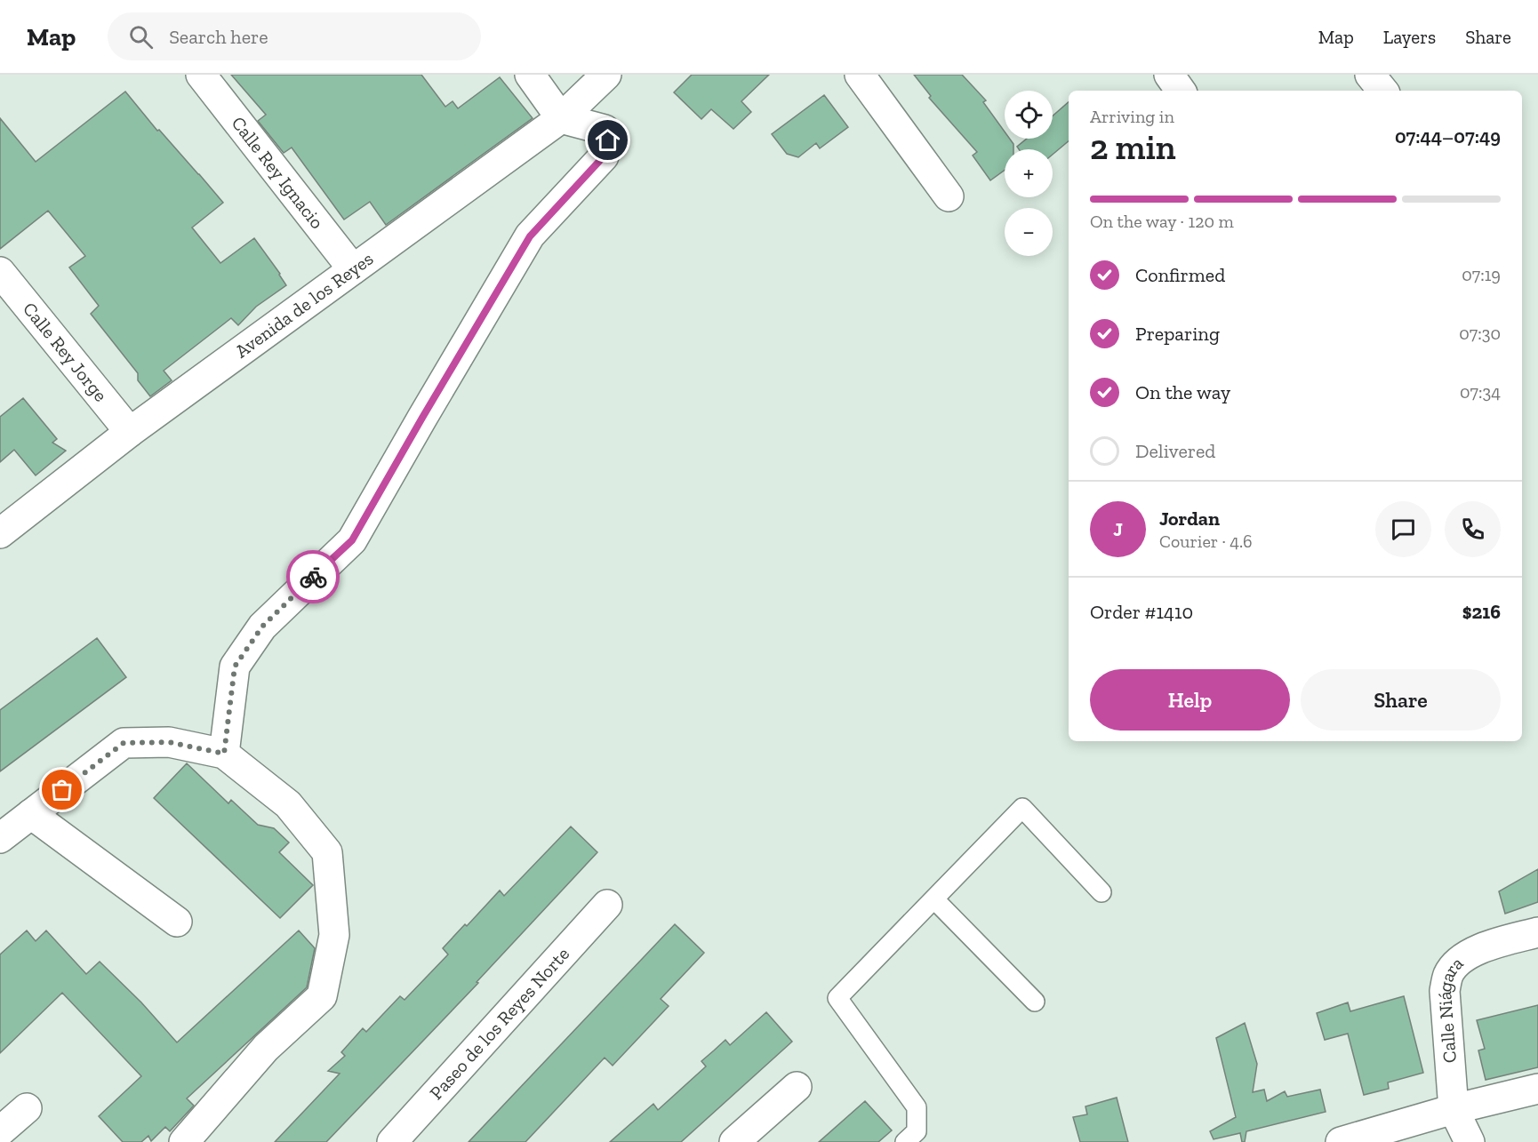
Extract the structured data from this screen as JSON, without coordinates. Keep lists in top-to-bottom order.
{
  "streets": {
    "street": [
      "Calle Rey Ignacio",
      "Avenida de los Reyes",
      "Calle Rey Jorge",
      "Calle Niágara",
      "Paseo de los Reyes Norte"
    ]
  },
  "crossings": [
    ["Calle Rey Ignacio", "Avenida de los Reyes"],
    ["Avenida de los Reyes", "Calle Rey Jorge"]
  ],
  "page": {
    "header": "Map",
    "search": "Search here",
    "nav": ["Map", "Layers", "Share"],
    "map_buttons": ["+", "−"],
    "heading": ["2 min", "Arriving in", "07:44–07:49"],
    "panel": [
      "Jordan",
      "Courier · 4.6",
      "Order #1410",
      "$216"
    ],
    "bar": "On the way · 120 m",
    "list": [
      ["Confirmed", "07:19"],
      ["Preparing", "07:30"],
      ["On the way", "07:34"],
      "Delivered"
    ],
    "round": "J",
    "buttons": ["Help", "Share"]
  }
}
